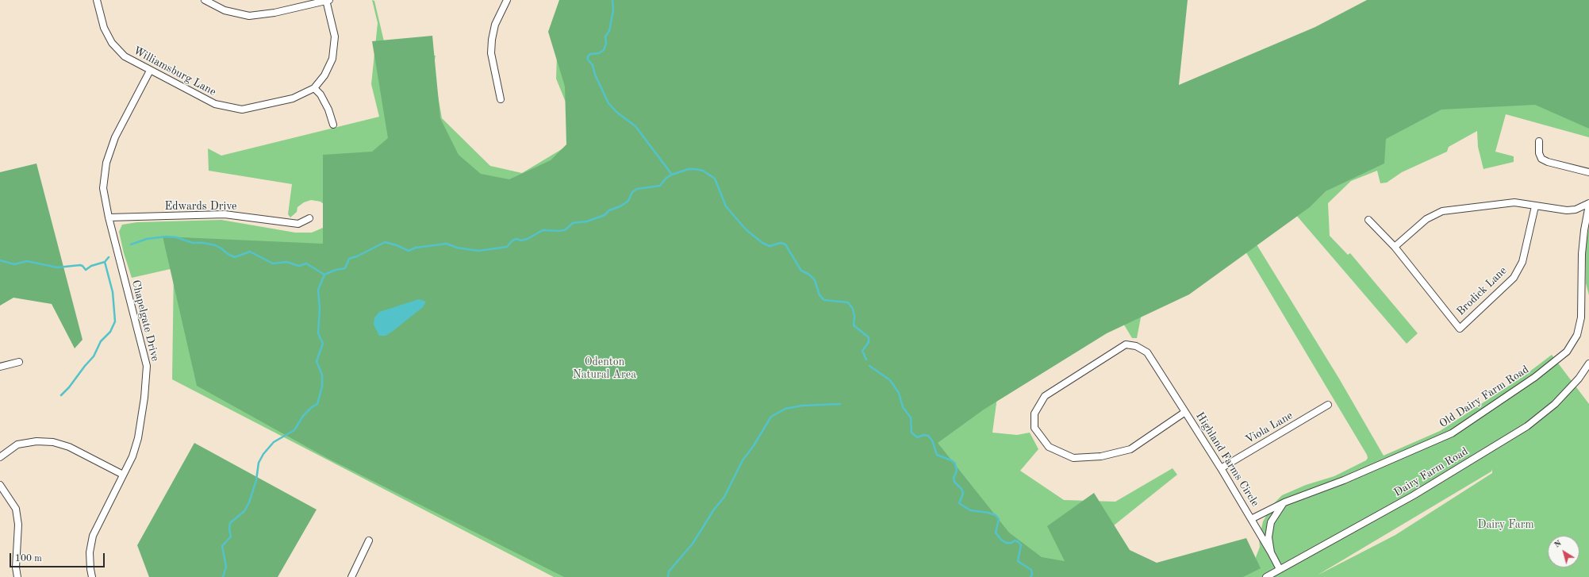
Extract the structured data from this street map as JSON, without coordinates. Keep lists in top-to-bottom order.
{
  "streets": {
    "street": [
      "Williamsburg Lane",
      "Edwards Drive",
      "Brodick Lane",
      "Chapelgate Drive",
      "Old Dairy Farm Road",
      "Viola Lane",
      "Highland Farms Circle",
      "Dairy Farm Road"
    ]
  },
  "crossings": [
    ["Williamsburg Lane", "Chapelgate Drive"],
    ["Edwards Drive", "Chapelgate Drive"],
    ["Old Dairy Farm Road", "Highland Farms Circle"],
    ["Viola Lane", "Highland Farms Circle"]
  ],
  "parks": ["Odenton Natural Area", "Dairy Farm"],
  "scale_bar": "100 m",
  "north": "top left"
}
